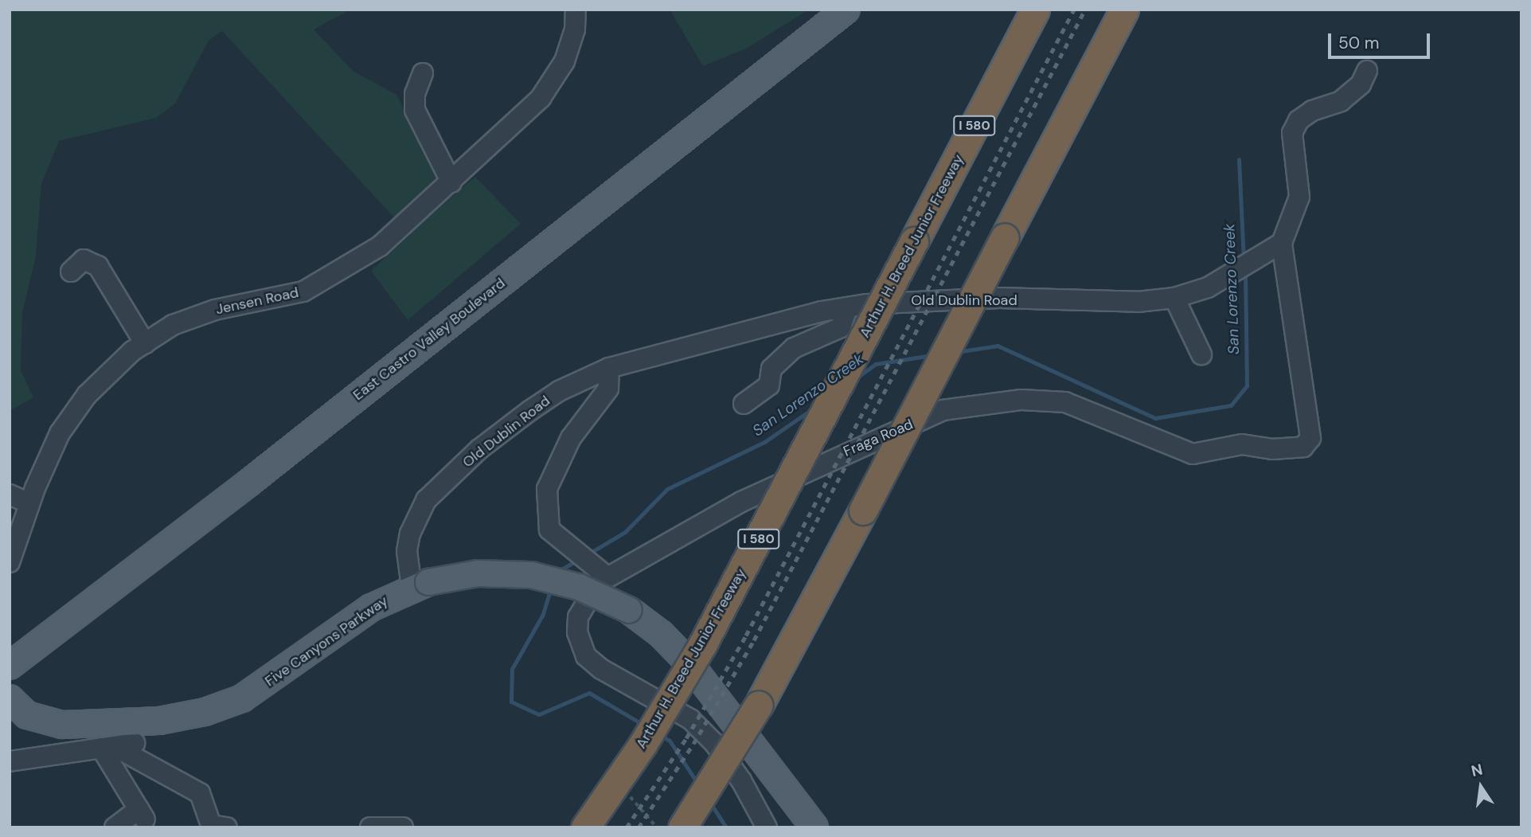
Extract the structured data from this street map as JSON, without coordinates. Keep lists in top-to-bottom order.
{
  "streets": {
    "highway": ["I 580", "Arthur H. Breed Junior Freeway"],
    "main road": ["East Castro Valley Boulevard", "Five Canyons Parkway"],
    "street": ["Old Dublin Road", "Jensen Road", "Fraga Road"]
  },
  "crossings": [
    ["Old Dublin Road", "Fraga Road"],
    ["Old Dublin Road", "Five Canyons Parkway"]
  ],
  "water": ["San Lorenzo Creek"],
  "scale_bar": "50 m",
  "north": "top"
}
